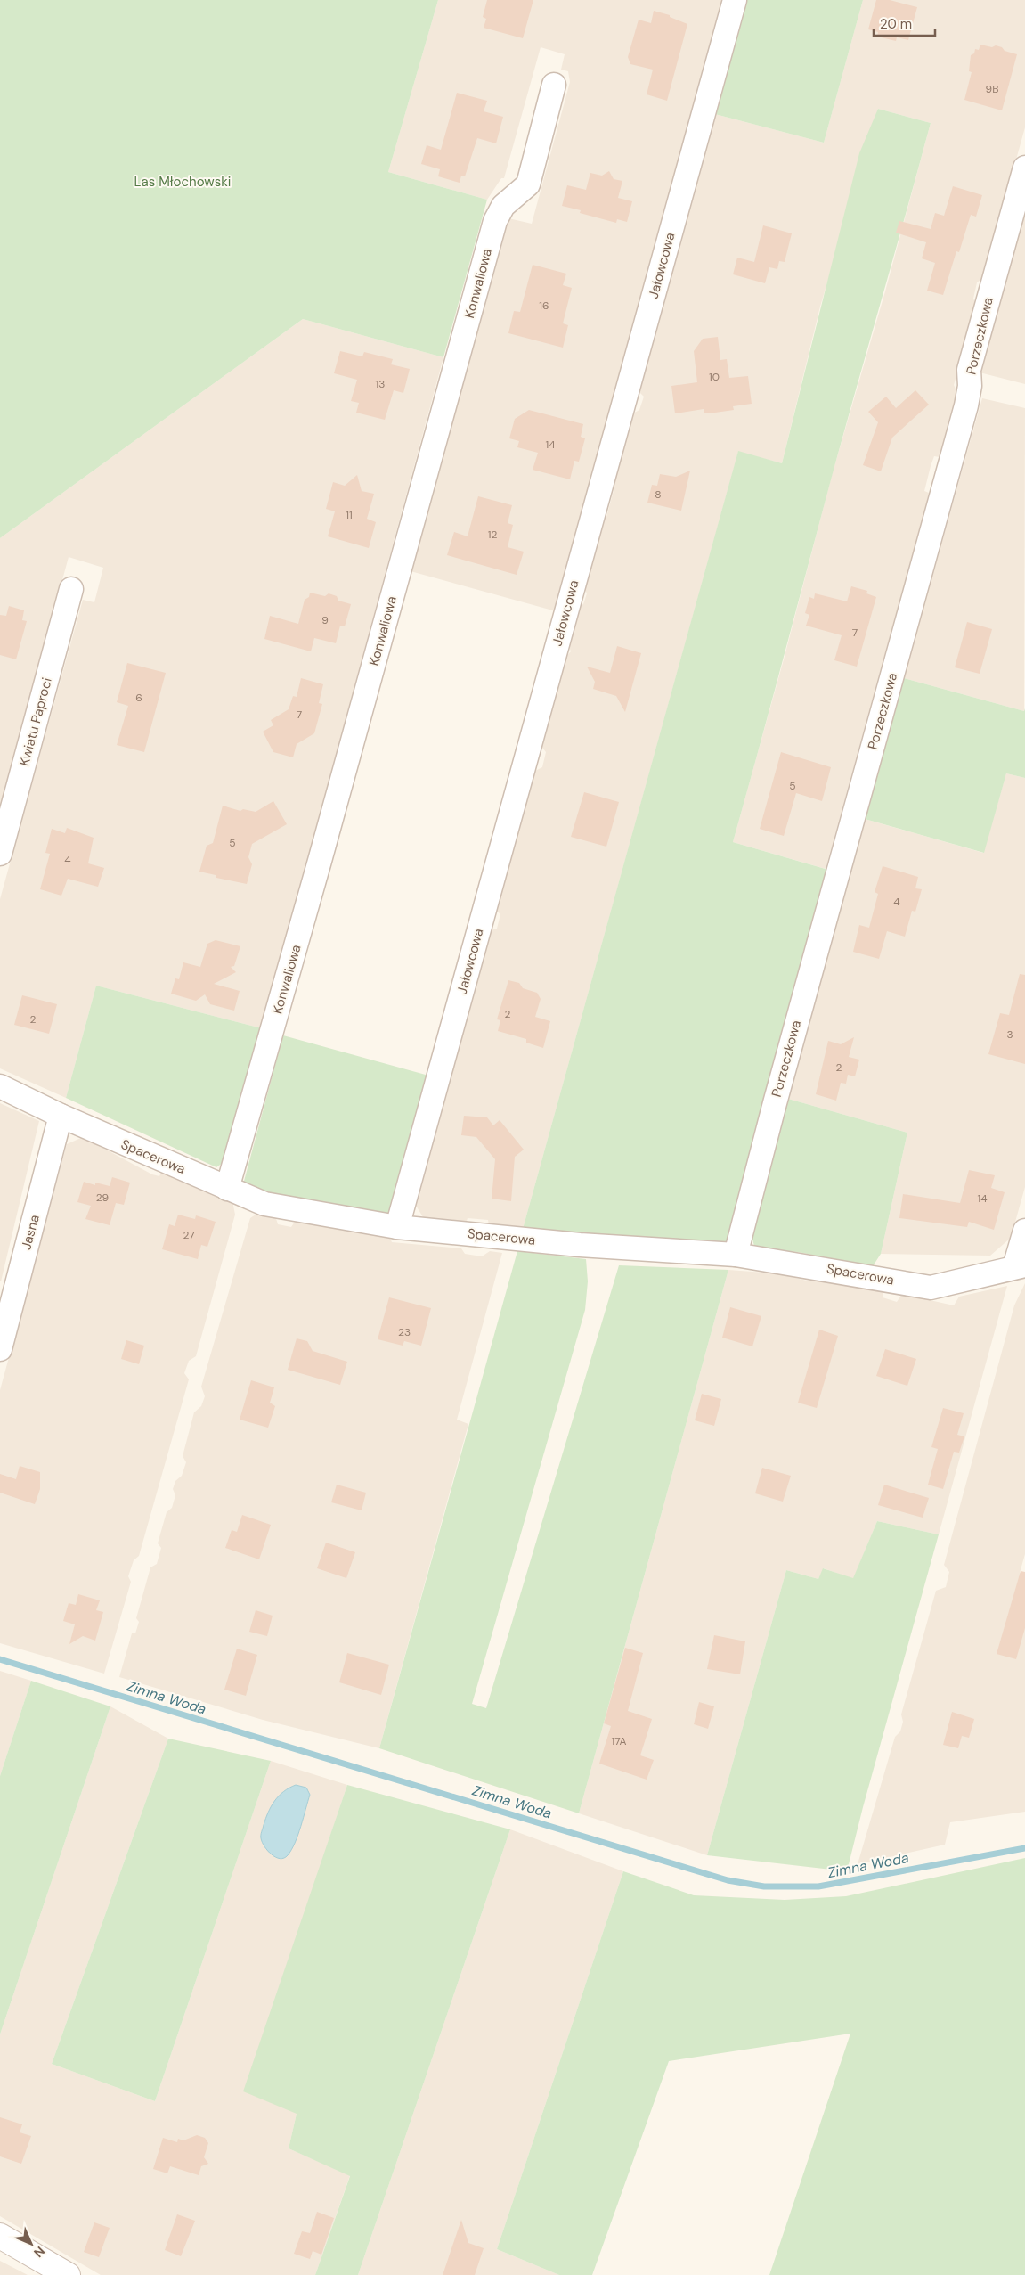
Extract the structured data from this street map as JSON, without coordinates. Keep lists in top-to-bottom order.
{
  "streets": {
    "street": [
      "Jałowcowa",
      "Konwaliowa",
      "Porzeczkowa",
      "Kwiatu Paproci",
      "Spacerowa",
      "Jasna"
    ]
  },
  "crossings": [
    ["Jałowcowa", "Spacerowa"],
    ["Konwaliowa", "Spacerowa"],
    ["Porzeczkowa", "Spacerowa"],
    ["Spacerowa", "Jasna"]
  ],
  "water": ["Zimna Woda"],
  "parks": ["Las Młochowski"],
  "house_numbers": [
    "9B",
    "16",
    "10",
    "13",
    "14",
    "8",
    "11",
    "12",
    "9",
    "7",
    "6",
    "7",
    "5",
    "5",
    "4",
    "4",
    "2",
    "2",
    "3",
    "2",
    "29",
    "14",
    "27",
    "23",
    "17A"
  ],
  "scale_bar": "20 m",
  "north": "bottom right"
}
